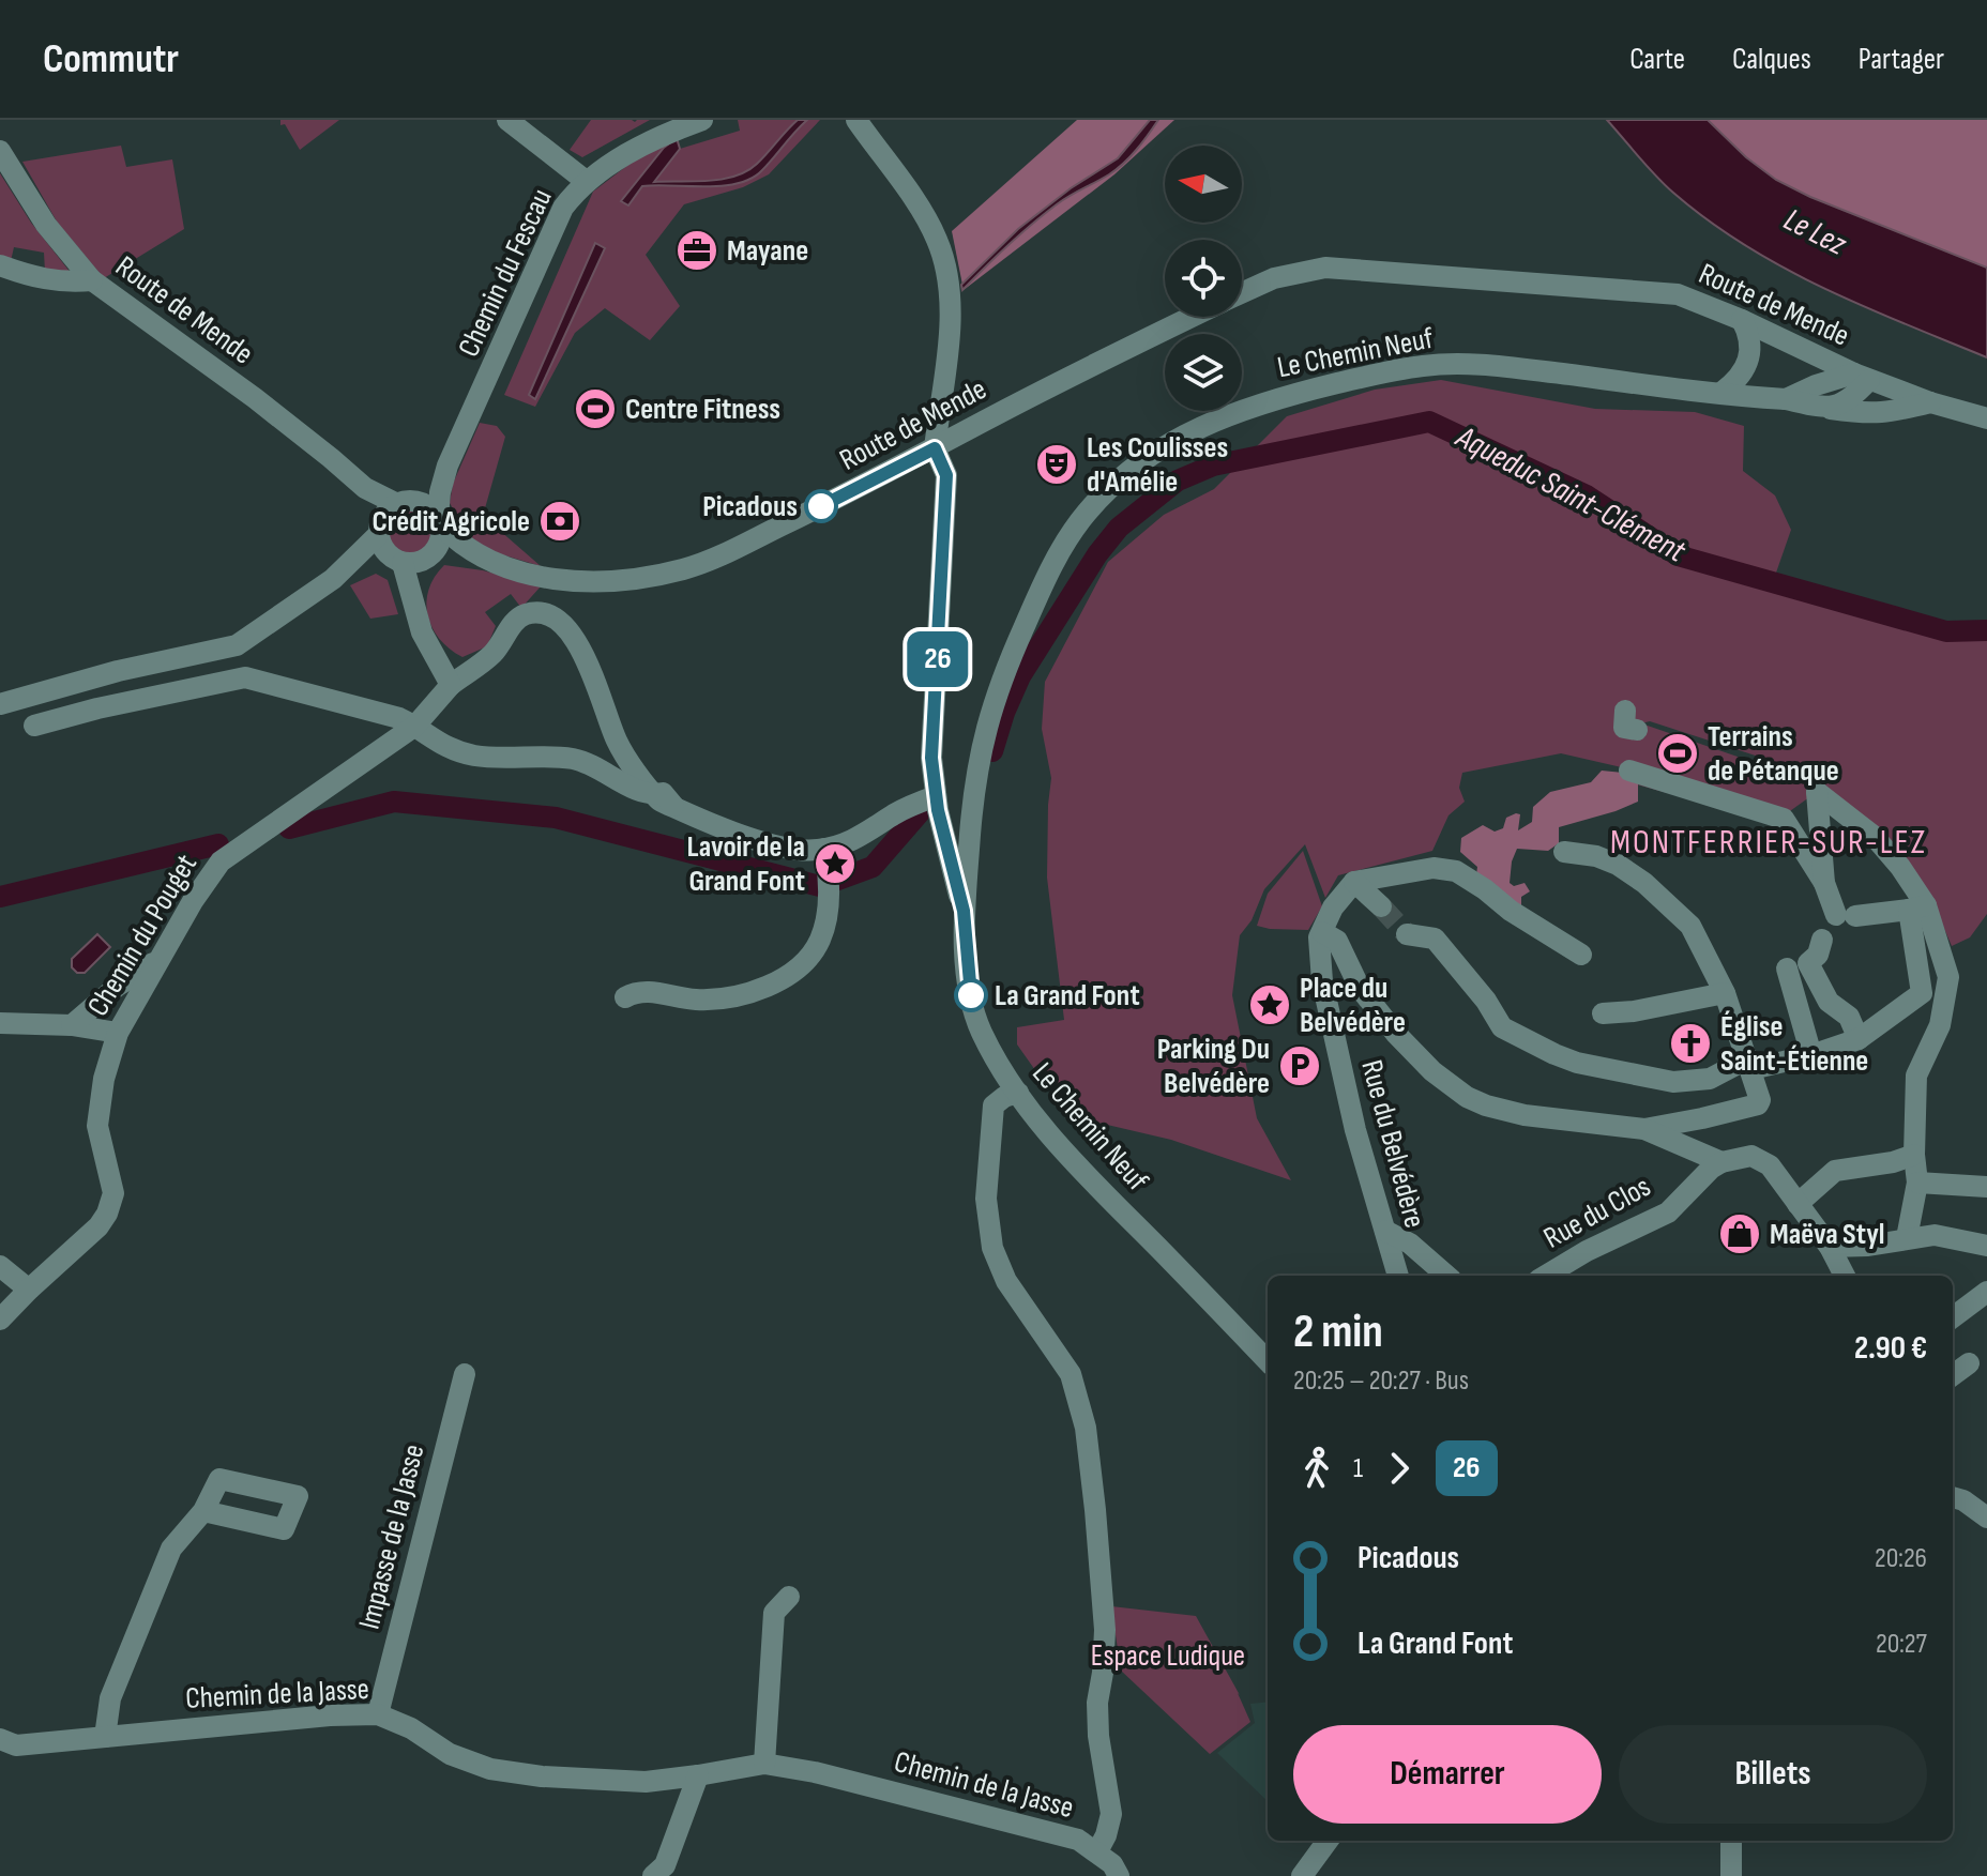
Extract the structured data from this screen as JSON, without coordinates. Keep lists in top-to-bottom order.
{
  "streets": {
    "street": [
      "Chemin du Fescau",
      "Route de Mende",
      "Le Chemin Neuf",
      "Chemin du Pouget",
      "Rue du Belvédère",
      "Rue du Clos",
      "Impasse de la Jasse",
      "Chemin de la Jasse"
    ]
  },
  "crossings": [
    ["Chemin du Fescau", "Route de Mende"],
    ["Route de Mende", "Le Chemin Neuf"],
    ["Impasse de la Jasse", "Chemin de la Jasse"]
  ],
  "districts": ["MONTFERRIER-SUR-LEZ"],
  "water": ["Le Lez", "Aqueduc Saint-Clément"],
  "parks": ["Espace Ludique"],
  "places": {
    "office": ["Mayane"],
    "sports": ["Centre Fitness", "Terrains de Pétanque"],
    "theatre": ["Les Coulisses d'Amélie"],
    "other": ["Picadous", "La Grand Font"],
    "bank": ["Crédit Agricole"],
    "place": ["Lavoir de la Grand Font", "Place du Belvédère"],
    "church": ["Église Saint-Étienne"],
    "parking": ["Parking Du Belvédère"],
    "shop": ["Maëva Styl"]
  },
  "lines": ["bus line 26"],
  "north": "left",
  "page": {
    "header": "Commutr",
    "nav": ["Carte", "Calques", "Partager"],
    "on_map": "26",
    "heading": ["2 min", "20:25 – 20:27 · Bus", "2.90 €"],
    "legs": ["1", "26"],
    "list": [
      {
        "name": "Picadous",
        "value": "20:26"
      },
      {
        "name": "La Grand Font",
        "value": "20:27"
      }
    ],
    "buttons": ["Démarrer", "Billets"]
  }
}
